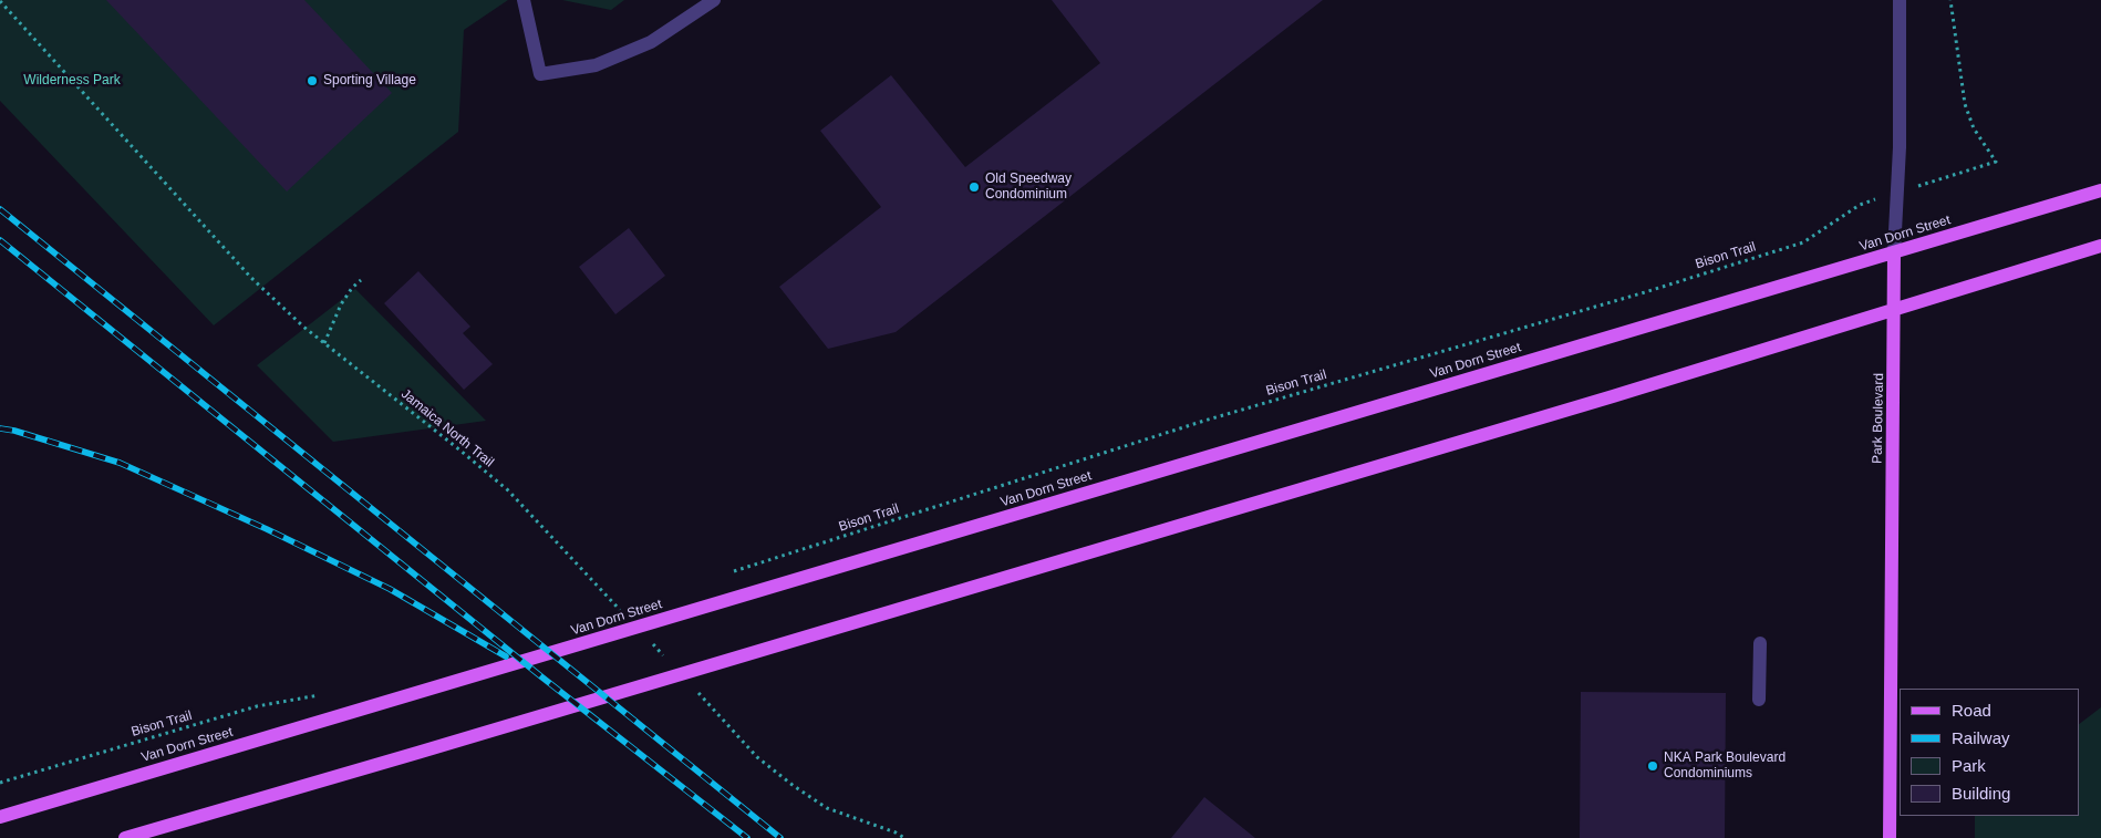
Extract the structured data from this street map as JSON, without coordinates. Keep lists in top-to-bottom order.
{
  "streets": {
    "main road": ["Van Dorn Street", "Park Boulevard"],
    "path": ["Bison Trail", "Jamaica North Trail"]
  },
  "crossings": [
    ["Van Dorn Street", "Park Boulevard"]
  ],
  "parks": ["Wilderness Park"],
  "places": ["Sporting Village", "Old Speedway Condominium", "NKA Park Boulevard Condominiums"],
  "legend": [
    "Road",
    "Railway",
    "Park",
    "Building"
  ]
}
